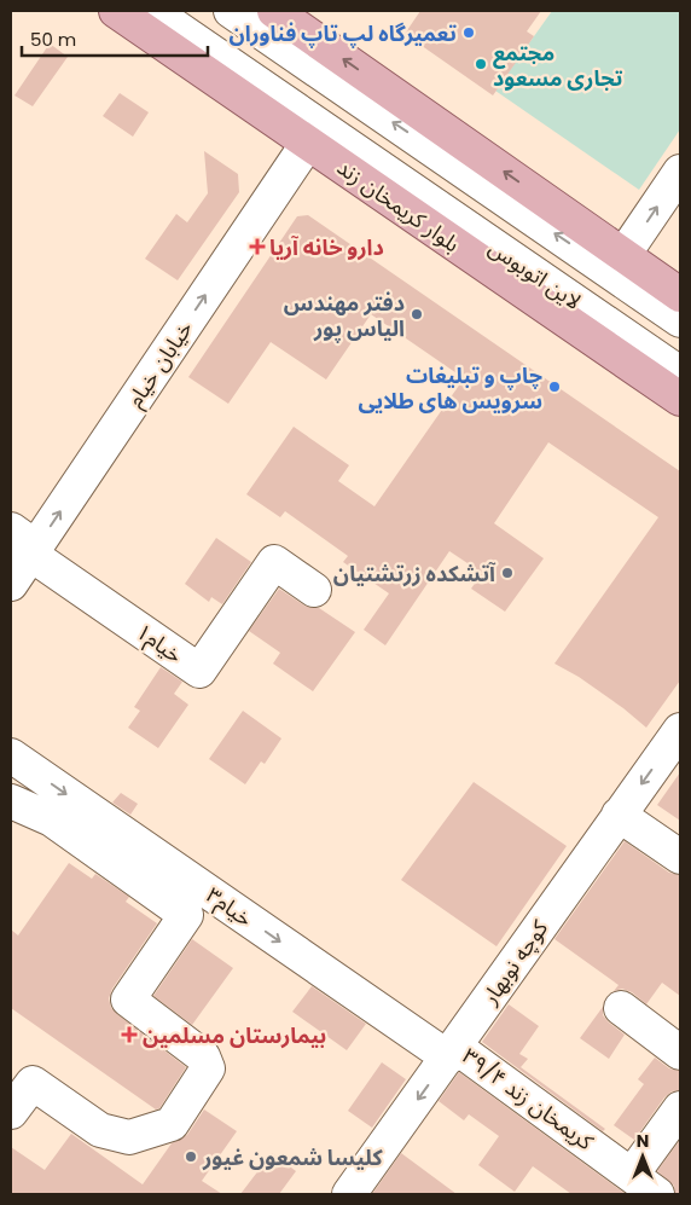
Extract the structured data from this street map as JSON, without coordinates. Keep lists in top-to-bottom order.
{
  "streets": {
    "main road": ["بلوار کریمخان زند"],
    "street": [
      "لاین اتوبوس",
      "خیابان خیام",
      "۱خیام",
      "خیام۳",
      "کوچه نوبهار",
      "کریمخان زند ۳۹/۴"
    ]
  },
  "crossings": [
    ["بلوار کریمخان زند", "خیابان خیام"],
    ["خیابان خیام", "۱خیام"],
    ["خیام۳", "کوچه نوبهار"],
    ["خیام۳", "کریمخان زند ۳۹/۴"],
    ["کوچه نوبهار", "کریمخان زند ۳۹/۴"]
  ],
  "one_way": ["خیابان خیام", "خیام۳", "کوچه نوبهار"],
  "places": {
    "other": [
      "تعمیرگاه لپ تاپ فناوران",
      "مجتمع تجاری مسعود",
      "دفتر مهندس الیاس پور",
      "چاپ و تبلیغات سرویس های طلایی",
      "آتشکده زرتشتیان",
      "کلیسا شمعون غیور"
    ],
    "health": ["دارو خانه آریا", "بیمارستان مسلمین"]
  },
  "scale_bar": "50 m",
  "north": "top"
}
